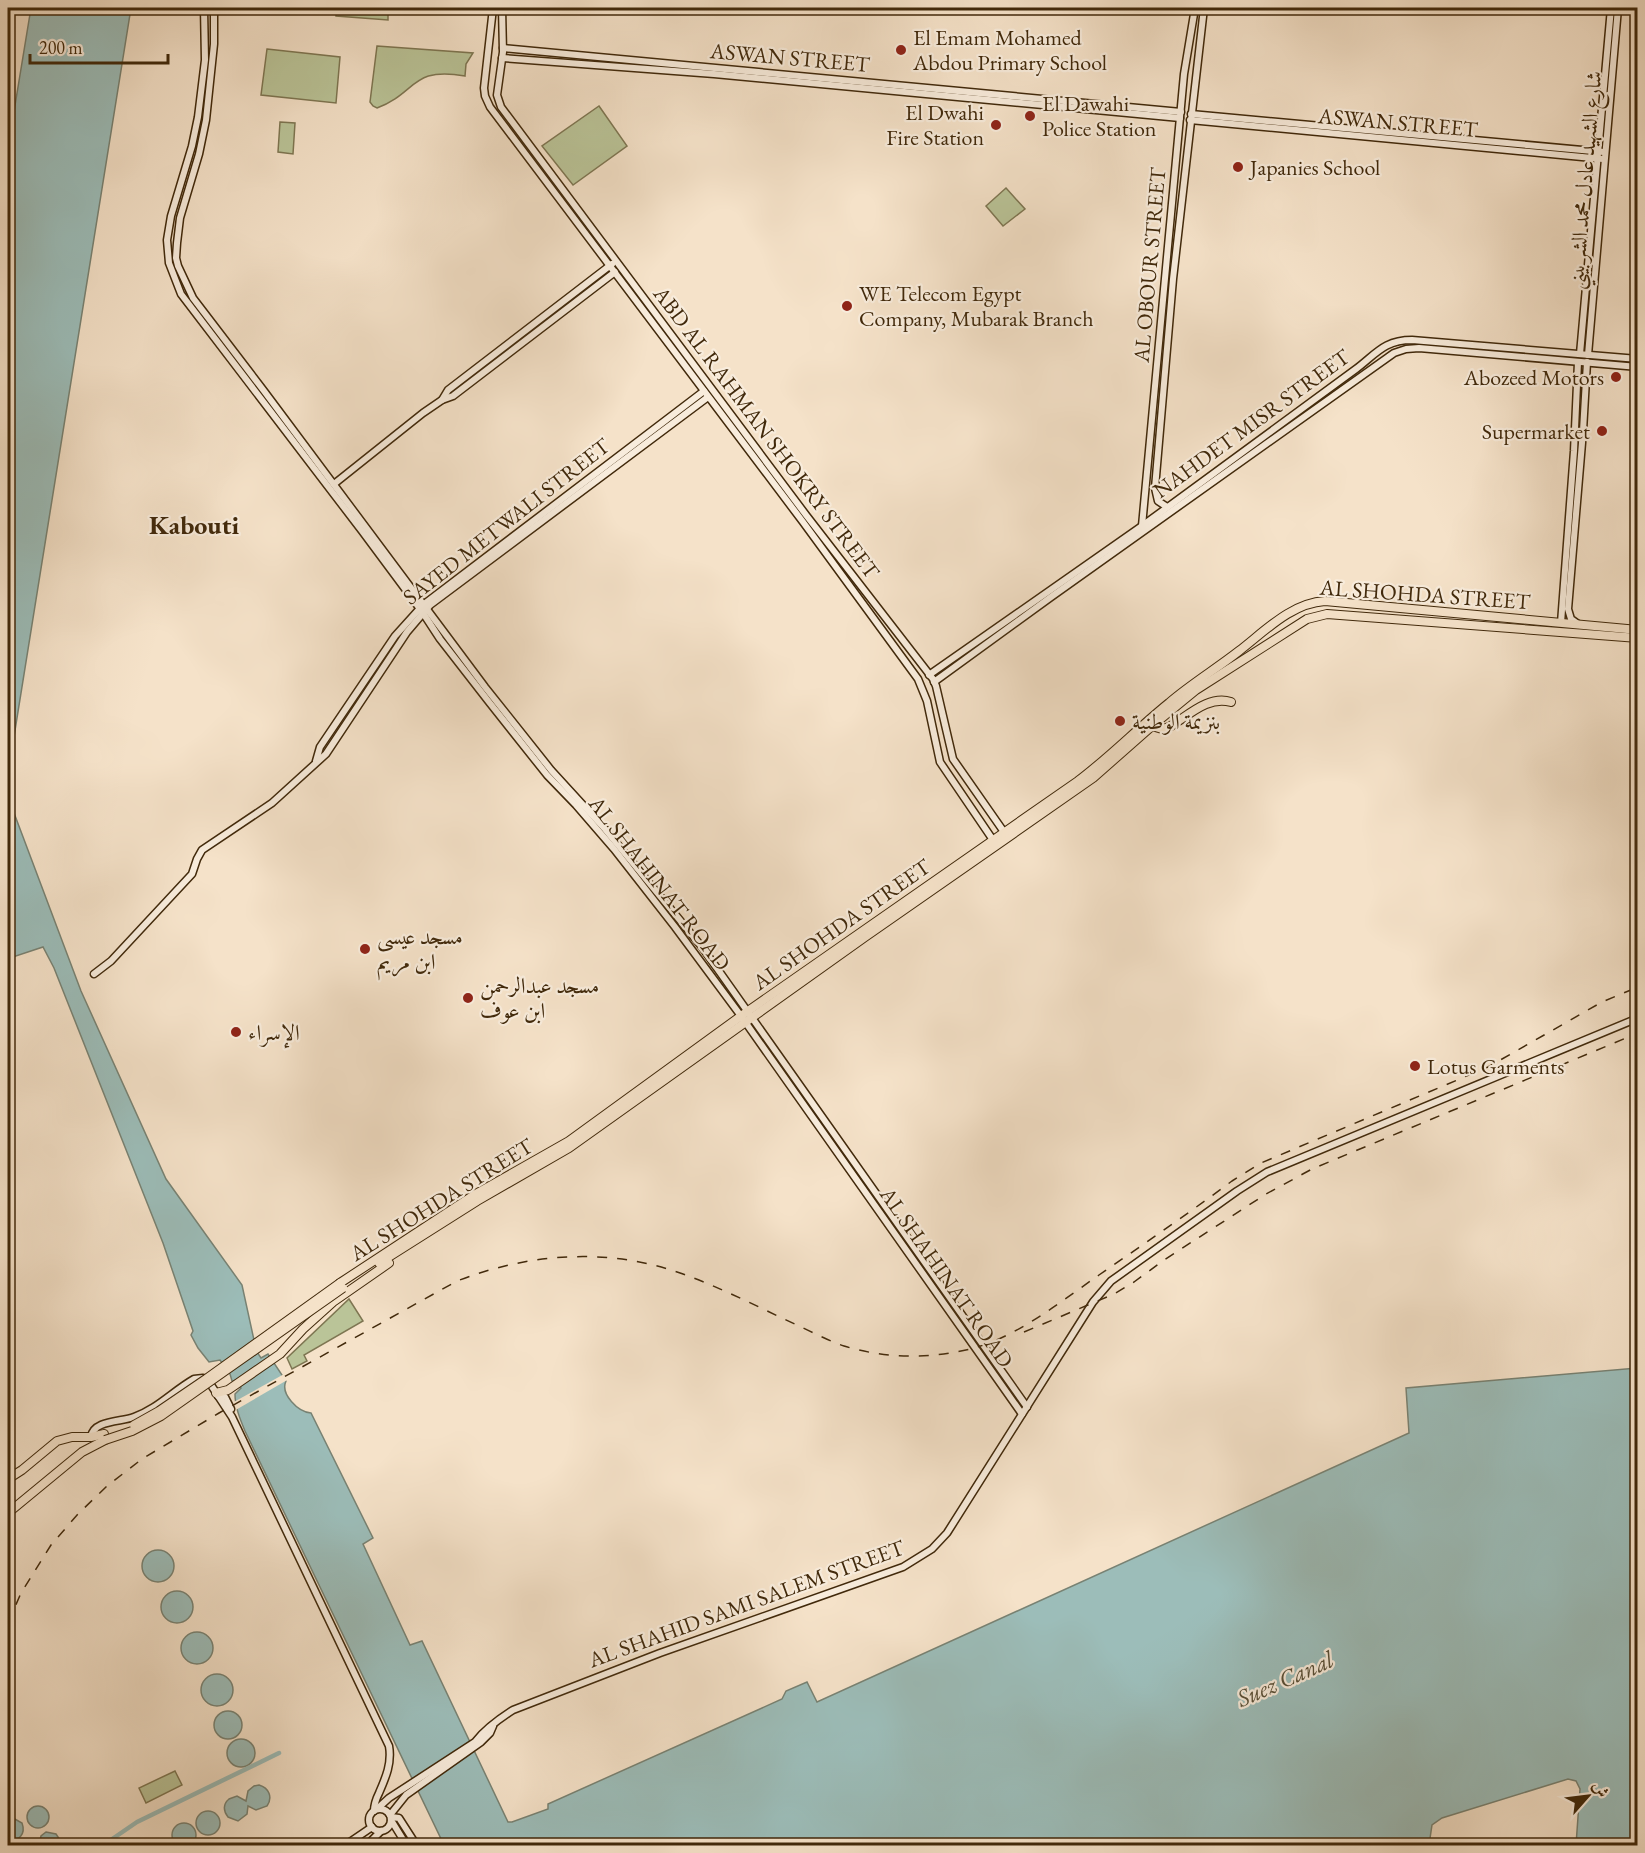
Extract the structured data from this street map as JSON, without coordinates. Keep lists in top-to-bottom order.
{
  "streets": {
    "highway": ["AL SHOHDA STREET"],
    "street": [
      "ASWAN STREET",
      "شارع الشهيد عادل محمد الشربيني",
      "AL OBOUR STREET",
      "NAHDET MISR STREET",
      "ABD AL RAHMAN SHOKRY STREET",
      "SAYED METWALI STREET",
      "AL SHAHINAT ROAD",
      "AL SHAHID SAMI SALEM STREET"
    ]
  },
  "crossings": [
    ["ASWAN STREET", "شارع الشهيد عادل محمد الشربيني"],
    ["ASWAN STREET", "AL OBOUR STREET"],
    ["ASWAN STREET", "ABD AL RAHMAN SHOKRY STREET"],
    ["شارع الشهيد عادل محمد الشربيني", "NAHDET MISR STREET"],
    ["شارع الشهيد عادل محمد الشربيني", "AL SHOHDA STREET"],
    ["AL OBOUR STREET", "NAHDET MISR STREET"],
    ["NAHDET MISR STREET", "ABD AL RAHMAN SHOKRY STREET"],
    ["ABD AL RAHMAN SHOKRY STREET", "SAYED METWALI STREET"],
    ["ABD AL RAHMAN SHOKRY STREET", "AL SHOHDA STREET"],
    ["SAYED METWALI STREET", "AL SHAHINAT ROAD"],
    ["AL SHOHDA STREET", "AL SHAHINAT ROAD"],
    ["AL SHAHINAT ROAD", "AL SHAHID SAMI SALEM STREET"]
  ],
  "districts": ["Kabouti"],
  "water": ["Suez Canal"],
  "places": [
    "El Emam Mohamed Abdou Primary School",
    "El Dawahi Police Station",
    "El Dwahi Fire Station",
    "Japanies School",
    "WE Telecom Egypt Company, Mubarak Branch",
    "Abozeed Motors",
    "Supermarket",
    "بنزيمة الوطنية",
    "مسجد عيسى ابن مريم",
    "مسجد عبدالرحمن ابن عوف",
    "الإسراء",
    "Lotus Garments"
  ],
  "scale_bar": "200 m",
  "north": "top right"
}
